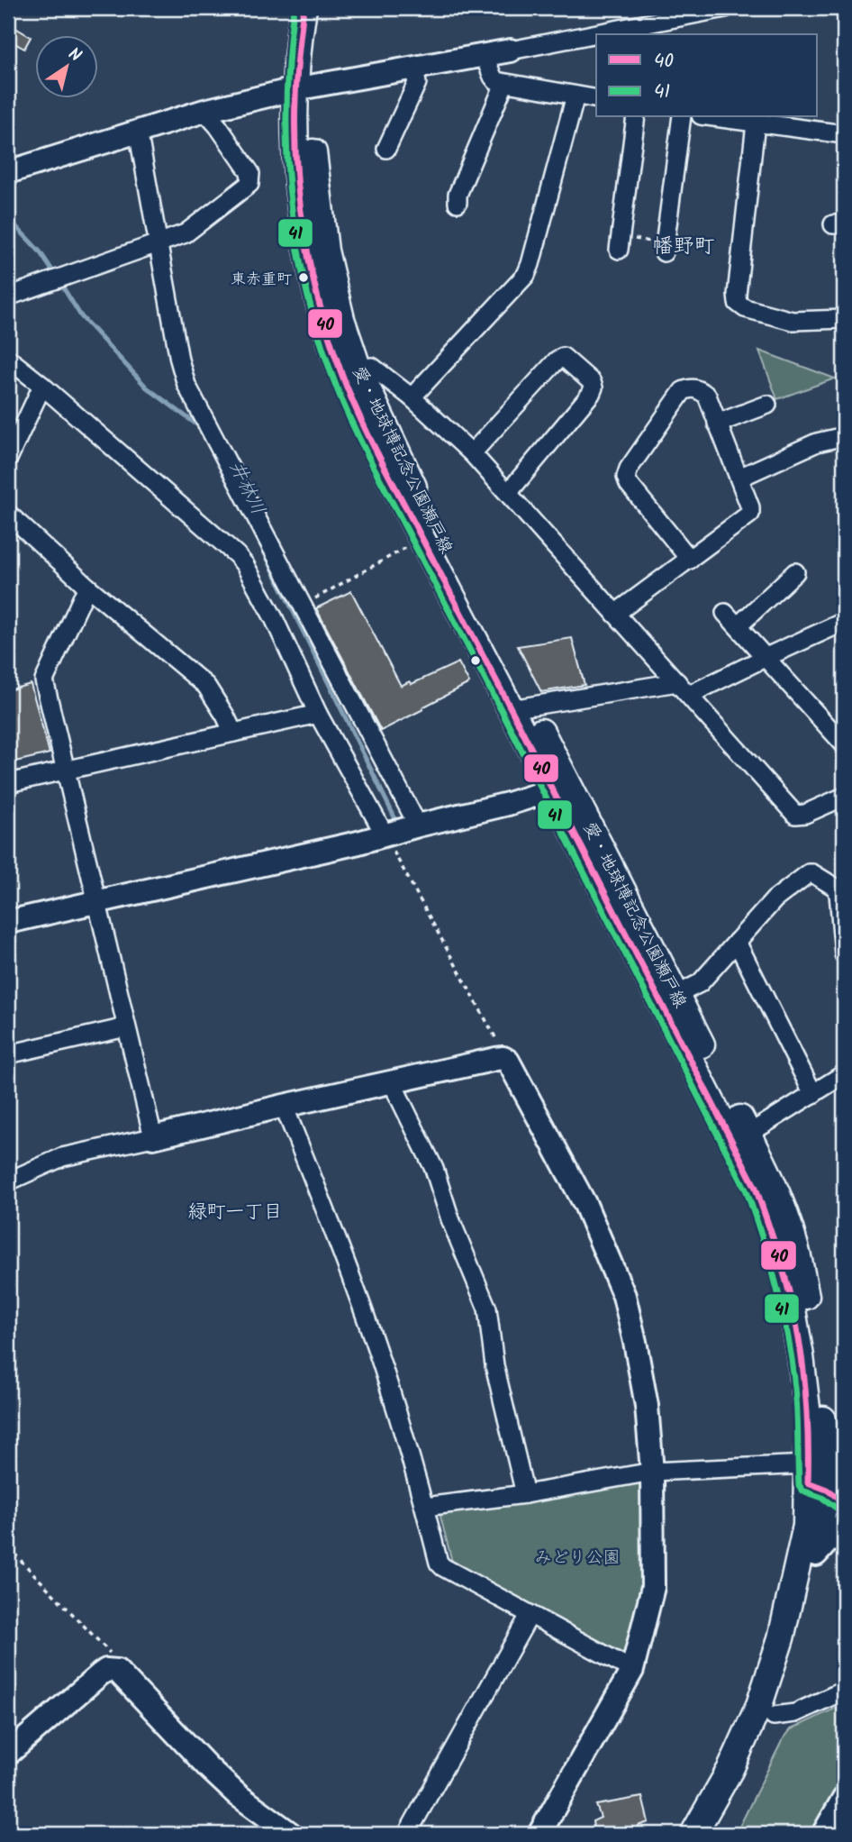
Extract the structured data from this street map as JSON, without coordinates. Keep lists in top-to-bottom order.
{
  "streets": {
    "main road": ["愛・地球博記念公園瀬戸線"]
  },
  "districts": ["幡野町", "緑町一丁目"],
  "water": ["井林川"],
  "parks": ["みどり公園"],
  "places": ["東赤重町"],
  "lines": ["transit line 40", "transit line 41"],
  "legend": ["40", "41"],
  "north": "top right"
}
